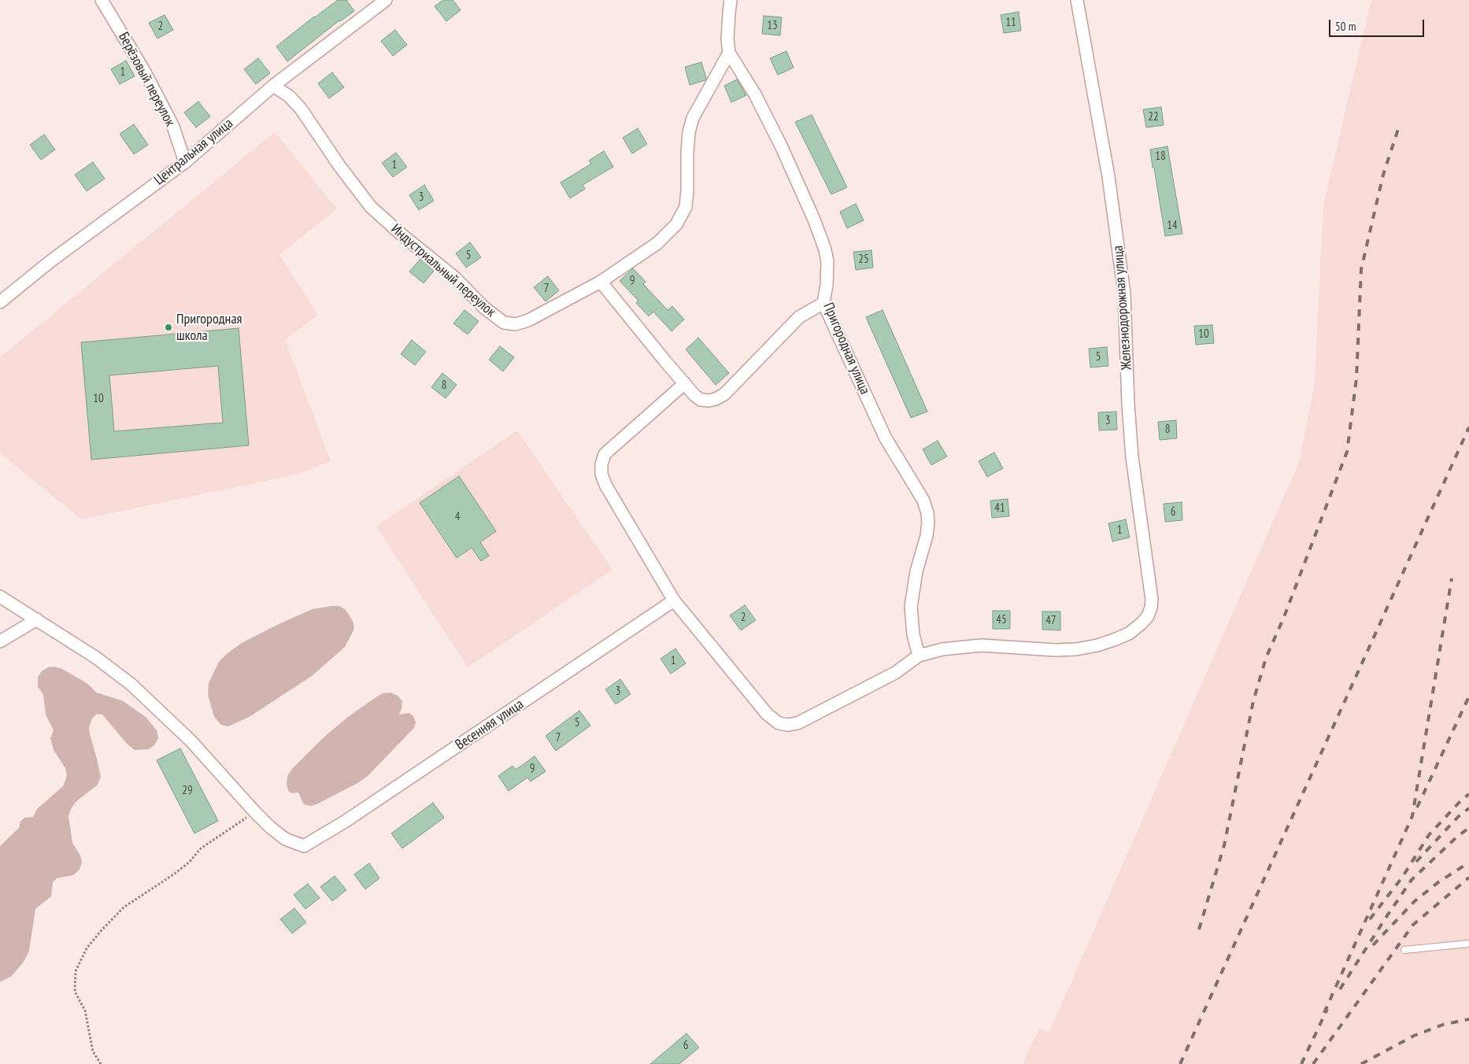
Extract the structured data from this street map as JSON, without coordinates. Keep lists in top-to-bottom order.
{
  "streets": {
    "street": [
      "Берёзовый переулок",
      "Центральная улица",
      "Индустриальный переулок",
      "Железнодорожная улица",
      "Пригородная улица",
      "Весенняя улица"
    ]
  },
  "crossings": [
    ["Берёзовый переулок", "Центральная улица"],
    ["Центральная улица", "Индустриальный переулок"],
    ["Индустриальный переулок", "Пригородная улица"],
    ["Железнодорожная улица", "Пригородная улица"]
  ],
  "places": ["Пригородная школа"],
  "house_numbers": [
    "11",
    "13",
    "2",
    "1",
    "22",
    "18",
    "1",
    "3",
    "14",
    "5",
    "25",
    "9",
    "7",
    "10",
    "5",
    "8",
    "10",
    "3",
    "8",
    "41",
    "6",
    "4",
    "1",
    "2",
    "45",
    "47",
    "1",
    "3",
    "5",
    "7",
    "9",
    "29",
    "6"
  ],
  "scale_bar": "50 m"
}
